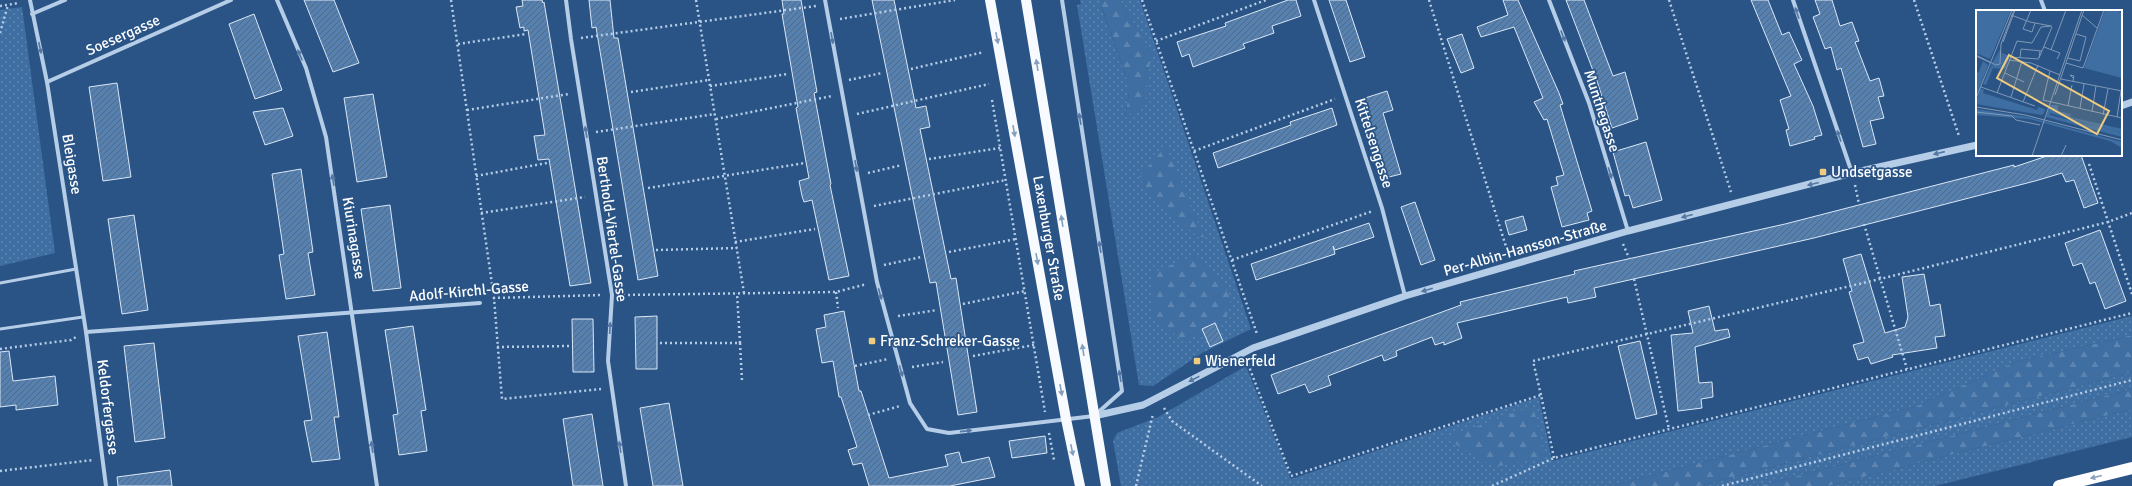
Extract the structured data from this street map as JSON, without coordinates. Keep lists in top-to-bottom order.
{
  "streets": {
    "main road": ["Laxenburger Straße"],
    "street": [
      "Soesergasse",
      "Munthegasse",
      "Kittelsengasse",
      "Bleigasse",
      "Berthold-Viertel-Gasse",
      "Kiurinagasse",
      "Per-Albin-Hansson-Straße",
      "Adolf-Kirchl-Gasse",
      "Keldorfergasse"
    ]
  },
  "crossings": [
    ["Soesergasse", "Bleigasse"],
    ["Munthegasse", "Per-Albin-Hansson-Straße"],
    ["Kittelsengasse", "Per-Albin-Hansson-Straße"],
    ["Bleigasse", "Adolf-Kirchl-Gasse"],
    ["Bleigasse", "Keldorfergasse"],
    ["Berthold-Viertel-Gasse", "Adolf-Kirchl-Gasse"],
    ["Kiurinagasse", "Adolf-Kirchl-Gasse"],
    ["Laxenburger Straße", "Per-Albin-Hansson-Straße"],
    ["Adolf-Kirchl-Gasse", "Keldorfergasse"]
  ],
  "one_way": [
    "Munthegasse",
    "Berthold-Viertel-Gasse",
    "Kiurinagasse",
    "Per-Albin-Hansson-Straße"
  ],
  "places": {
    "transit": ["Undsetgasse", "Franz-Schreker-Gasse", "Wienerfeld"]
  }
}
